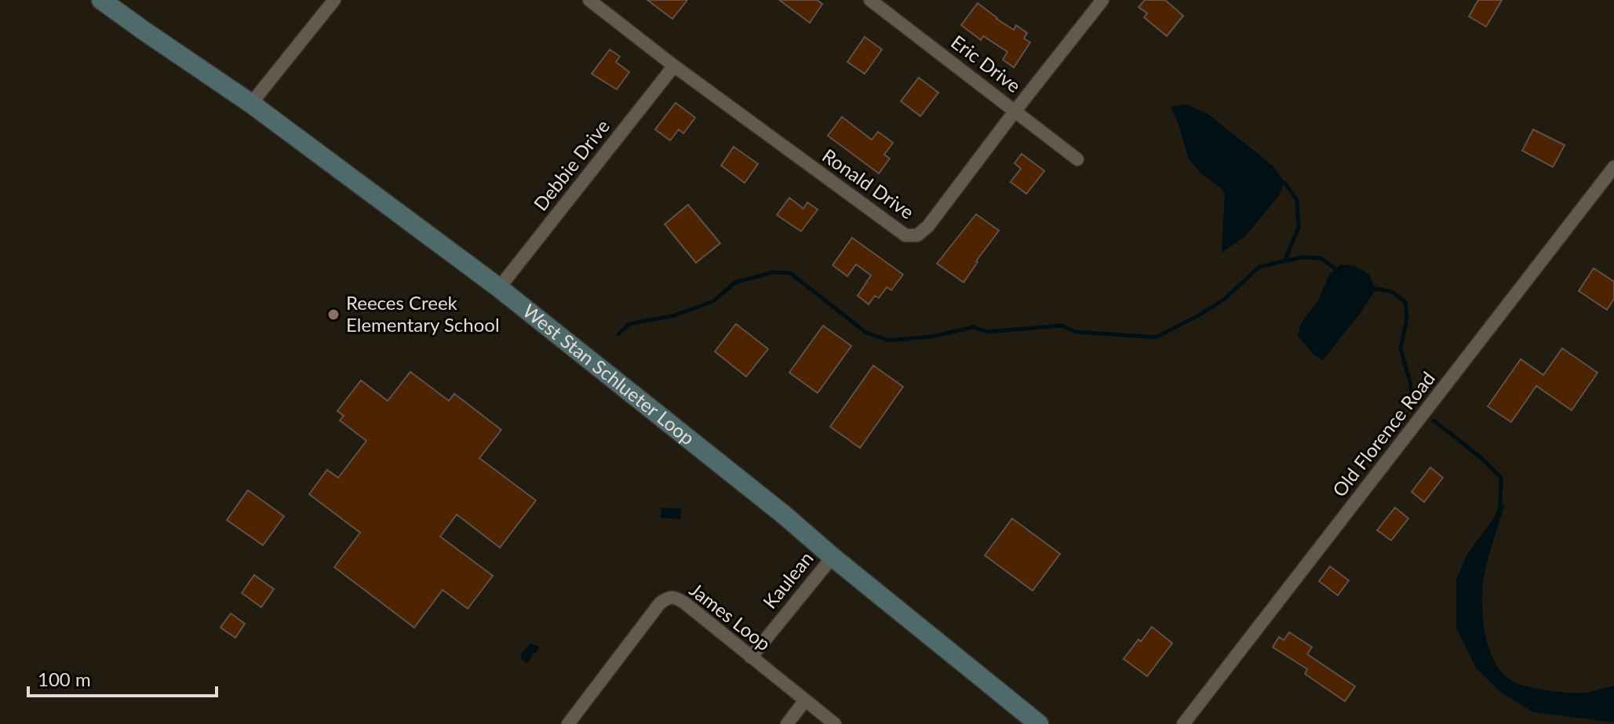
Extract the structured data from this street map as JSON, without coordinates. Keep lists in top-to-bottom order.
{
  "streets": {
    "main road": ["West Stan Schlueter Loop"],
    "street": [
      "Eric Drive",
      "Debbie Drive",
      "Ronald Drive",
      "Old Florence Road",
      "Kaulean",
      "James Loop"
    ]
  },
  "crossings": [
    ["Eric Drive", "Ronald Drive"],
    ["Debbie Drive", "Ronald Drive"],
    ["Debbie Drive", "West Stan Schlueter Loop"],
    ["West Stan Schlueter Loop", "Kaulean"],
    ["Kaulean", "James Loop"]
  ],
  "places": ["Reeces Creek Elementary School"],
  "scale_bar": "100 m"
}
